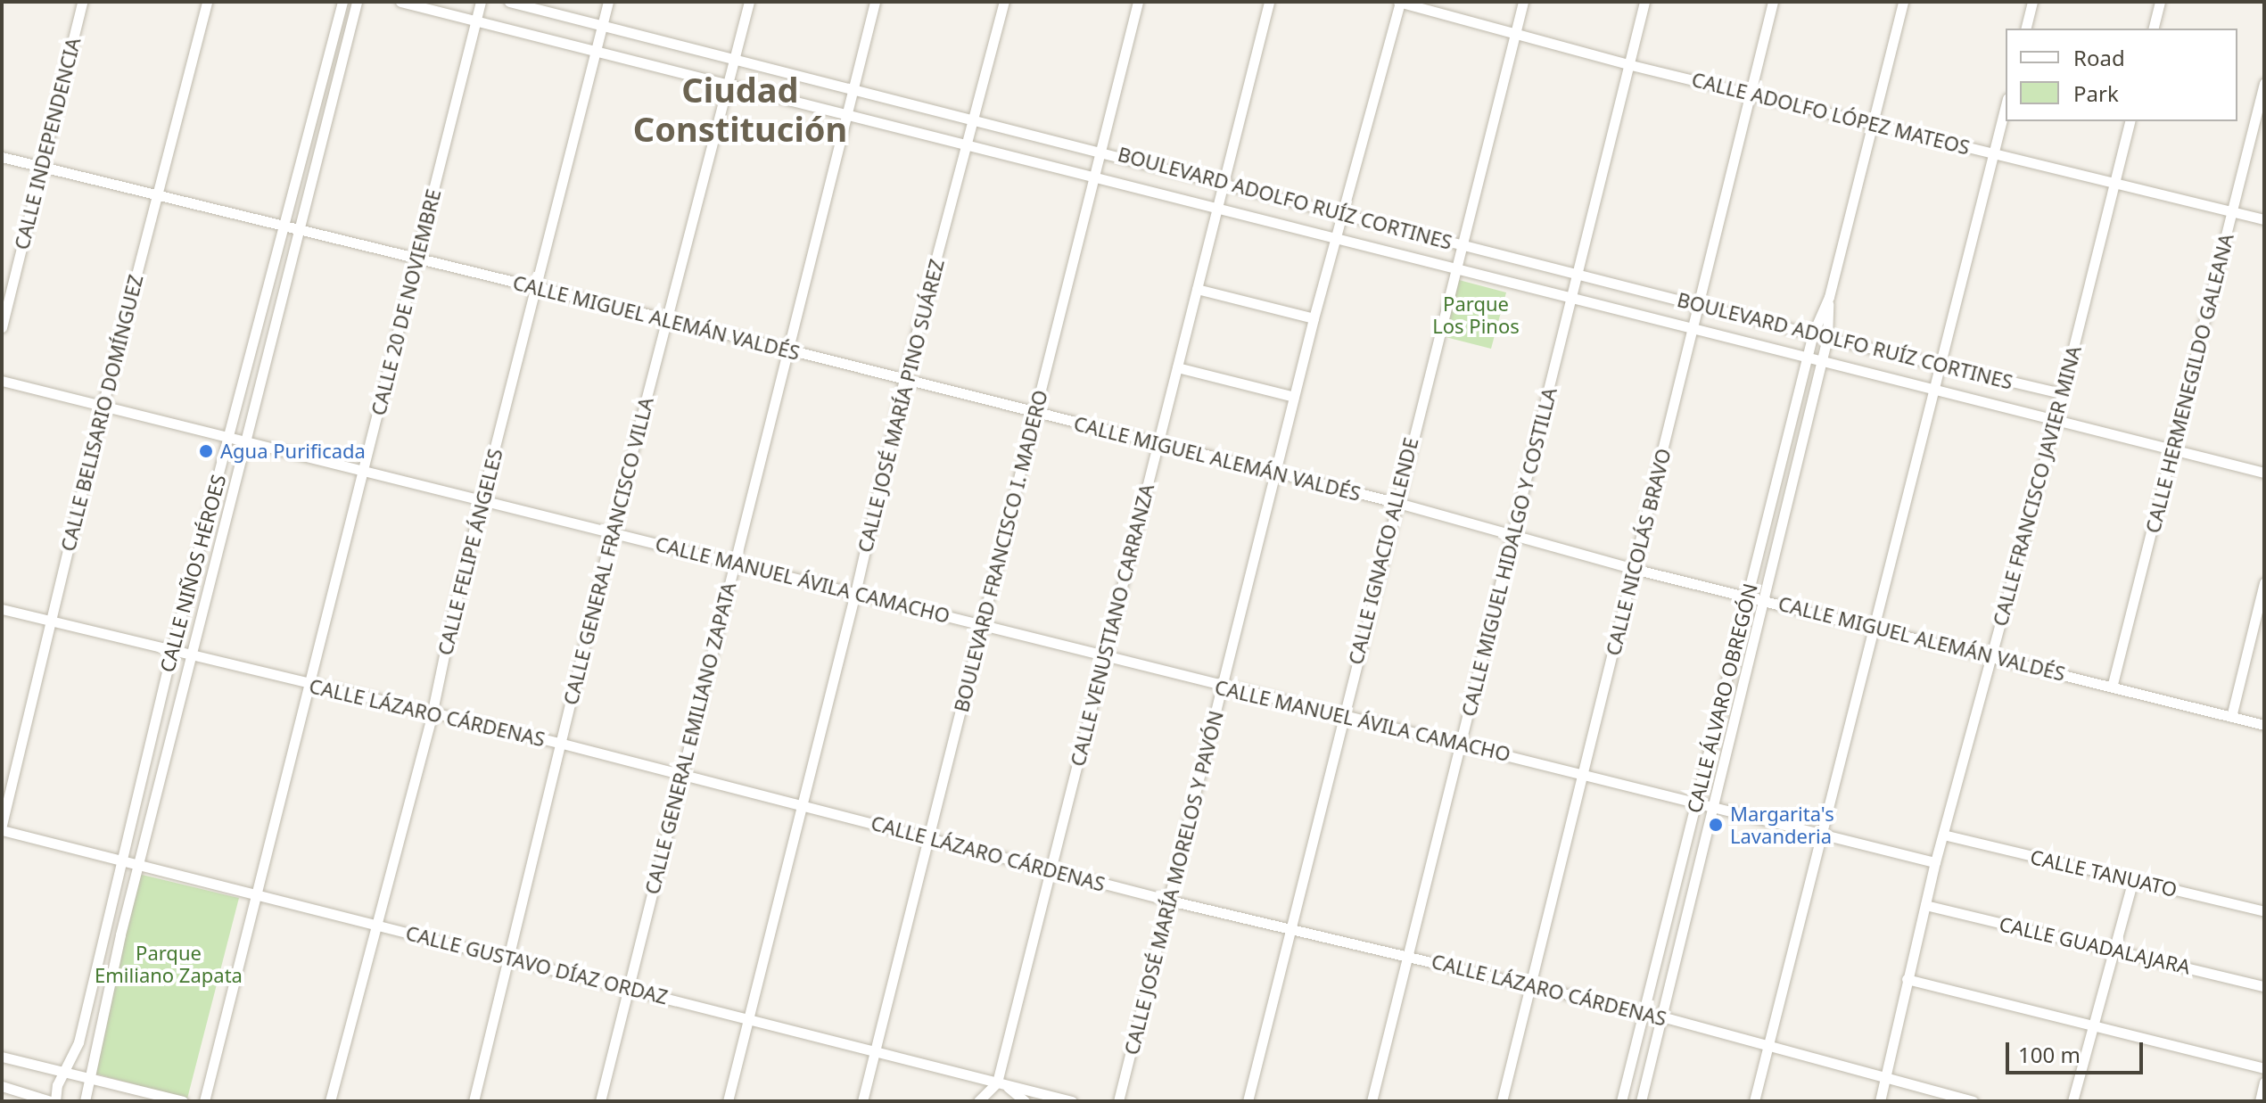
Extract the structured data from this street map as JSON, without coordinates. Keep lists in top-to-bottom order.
{
  "streets": {
    "street": [
      "CALLE ADOLFO LÓPEZ MATEOS",
      "CALLE INDEPENDENCIA",
      "BOULEVARD ADOLFO RUÍZ CORTINES",
      "CALLE 20 DE NOVIEMBRE",
      "CALLE MIGUEL ALEMÁN VALDÉS",
      "CALLE HERMENEGILDO GALEANA",
      "CALLE JOSÉ MARÍA PINO SUÁREZ",
      "CALLE BELISARIO DOMÍNGUEZ",
      "CALLE FRANCISCO JAVIER MINA",
      "CALLE GENERAL FRANCISCO VILLA",
      "BOULEVARD FRANCISCO I. MADERO",
      "CALLE IGNACIO ALLENDE",
      "CALLE FELIPE ÁNGELES",
      "CALLE MIGUEL HIDALGO Y COSTILLA",
      "CALLE NICOLÁS BRAVO",
      "CALLE NIÑOS HÉROES",
      "CALLE MANUEL ÁVILA CAMACHO",
      "CALLE VENUSTIANO CARRANZA",
      "CALLE ÁLVARO OBREGÓN",
      "CALLE LÁZARO CÁRDENAS",
      "CALLE GENERAL EMILIANO ZAPATA",
      "CALLE TANUATO",
      "CALLE JOSÉ MARÍA MORELOS Y PAVÓN",
      "CALLE GUADALAJARA",
      "CALLE GUSTAVO DÍAZ ORDAZ"
    ]
  },
  "crossings": [
    ["CALLE ADOLFO LÓPEZ MATEOS", "CALLE HERMENEGILDO GALEANA"],
    ["CALLE ADOLFO LÓPEZ MATEOS", "CALLE FRANCISCO JAVIER MINA"],
    ["CALLE ADOLFO LÓPEZ MATEOS", "CALLE IGNACIO ALLENDE"],
    ["CALLE ADOLFO LÓPEZ MATEOS", "CALLE MIGUEL HIDALGO Y COSTILLA"],
    ["CALLE ADOLFO LÓPEZ MATEOS", "CALLE NICOLÁS BRAVO"],
    ["CALLE ADOLFO LÓPEZ MATEOS", "CALLE ÁLVARO OBREGÓN"],
    ["CALLE ADOLFO LÓPEZ MATEOS", "CALLE JOSÉ MARÍA MORELOS Y PAVÓN"],
    ["CALLE INDEPENDENCIA", "CALLE MIGUEL ALEMÁN VALDÉS"],
    ["BOULEVARD ADOLFO RUÍZ CORTINES", "CALLE 20 DE NOVIEMBRE"],
    ["BOULEVARD ADOLFO RUÍZ CORTINES", "CALLE HERMENEGILDO GALEANA"],
    ["BOULEVARD ADOLFO RUÍZ CORTINES", "CALLE JOSÉ MARÍA PINO SUÁREZ"],
    ["BOULEVARD ADOLFO RUÍZ CORTINES", "CALLE FRANCISCO JAVIER MINA"],
    ["BOULEVARD ADOLFO RUÍZ CORTINES", "CALLE GENERAL FRANCISCO VILLA"],
    ["BOULEVARD ADOLFO RUÍZ CORTINES", "BOULEVARD FRANCISCO I. MADERO"],
    ["BOULEVARD ADOLFO RUÍZ CORTINES", "CALLE IGNACIO ALLENDE"],
    ["BOULEVARD ADOLFO RUÍZ CORTINES", "CALLE FELIPE ÁNGELES"],
    ["BOULEVARD ADOLFO RUÍZ CORTINES", "CALLE MIGUEL HIDALGO Y COSTILLA"],
    ["BOULEVARD ADOLFO RUÍZ CORTINES", "CALLE NICOLÁS BRAVO"],
    ["BOULEVARD ADOLFO RUÍZ CORTINES", "CALLE VENUSTIANO CARRANZA"],
    ["BOULEVARD ADOLFO RUÍZ CORTINES", "CALLE ÁLVARO OBREGÓN"],
    ["BOULEVARD ADOLFO RUÍZ CORTINES", "CALLE GENERAL EMILIANO ZAPATA"],
    ["BOULEVARD ADOLFO RUÍZ CORTINES", "CALLE JOSÉ MARÍA MORELOS Y PAVÓN"],
    ["CALLE 20 DE NOVIEMBRE", "CALLE MIGUEL ALEMÁN VALDÉS"],
    ["CALLE 20 DE NOVIEMBRE", "CALLE MANUEL ÁVILA CAMACHO"],
    ["CALLE 20 DE NOVIEMBRE", "CALLE LÁZARO CÁRDENAS"],
    ["CALLE 20 DE NOVIEMBRE", "CALLE GUSTAVO DÍAZ ORDAZ"],
    ["CALLE MIGUEL ALEMÁN VALDÉS", "CALLE HERMENEGILDO GALEANA"],
    ["CALLE MIGUEL ALEMÁN VALDÉS", "CALLE JOSÉ MARÍA PINO SUÁREZ"],
    ["CALLE MIGUEL ALEMÁN VALDÉS", "CALLE BELISARIO DOMÍNGUEZ"],
    ["CALLE MIGUEL ALEMÁN VALDÉS", "CALLE FRANCISCO JAVIER MINA"],
    ["CALLE MIGUEL ALEMÁN VALDÉS", "CALLE GENERAL FRANCISCO VILLA"],
    ["CALLE MIGUEL ALEMÁN VALDÉS", "BOULEVARD FRANCISCO I. MADERO"],
    ["CALLE MIGUEL ALEMÁN VALDÉS", "CALLE IGNACIO ALLENDE"],
    ["CALLE MIGUEL ALEMÁN VALDÉS", "CALLE FELIPE ÁNGELES"],
    ["CALLE MIGUEL ALEMÁN VALDÉS", "CALLE MIGUEL HIDALGO Y COSTILLA"],
    ["CALLE MIGUEL ALEMÁN VALDÉS", "CALLE NICOLÁS BRAVO"],
    ["CALLE MIGUEL ALEMÁN VALDÉS", "CALLE NIÑOS HÉROES"],
    ["CALLE MIGUEL ALEMÁN VALDÉS", "CALLE VENUSTIANO CARRANZA"],
    ["CALLE MIGUEL ALEMÁN VALDÉS", "CALLE ÁLVARO OBREGÓN"],
    ["CALLE MIGUEL ALEMÁN VALDÉS", "CALLE GENERAL EMILIANO ZAPATA"],
    ["CALLE MIGUEL ALEMÁN VALDÉS", "CALLE JOSÉ MARÍA MORELOS Y PAVÓN"],
    ["CALLE JOSÉ MARÍA PINO SUÁREZ", "CALLE MANUEL ÁVILA CAMACHO"],
    ["CALLE JOSÉ MARÍA PINO SUÁREZ", "CALLE LÁZARO CÁRDENAS"],
    ["CALLE JOSÉ MARÍA PINO SUÁREZ", "CALLE GUSTAVO DÍAZ ORDAZ"],
    ["CALLE BELISARIO DOMÍNGUEZ", "CALLE MANUEL ÁVILA CAMACHO"],
    ["CALLE BELISARIO DOMÍNGUEZ", "CALLE LÁZARO CÁRDENAS"],
    ["CALLE BELISARIO DOMÍNGUEZ", "CALLE GUSTAVO DÍAZ ORDAZ"],
    ["CALLE FRANCISCO JAVIER MINA", "CALLE MANUEL ÁVILA CAMACHO"],
    ["CALLE FRANCISCO JAVIER MINA", "CALLE LÁZARO CÁRDENAS"],
    ["CALLE FRANCISCO JAVIER MINA", "CALLE TANUATO"],
    ["CALLE FRANCISCO JAVIER MINA", "CALLE GUADALAJARA"],
    ["CALLE GENERAL FRANCISCO VILLA", "CALLE MANUEL ÁVILA CAMACHO"],
    ["CALLE GENERAL FRANCISCO VILLA", "CALLE LÁZARO CÁRDENAS"],
    ["CALLE GENERAL FRANCISCO VILLA", "CALLE GUSTAVO DÍAZ ORDAZ"],
    ["BOULEVARD FRANCISCO I. MADERO", "CALLE MANUEL ÁVILA CAMACHO"],
    ["BOULEVARD FRANCISCO I. MADERO", "CALLE LÁZARO CÁRDENAS"],
    ["BOULEVARD FRANCISCO I. MADERO", "CALLE GUSTAVO DÍAZ ORDAZ"],
    ["CALLE IGNACIO ALLENDE", "CALLE MANUEL ÁVILA CAMACHO"],
    ["CALLE IGNACIO ALLENDE", "CALLE LÁZARO CÁRDENAS"],
    ["CALLE FELIPE ÁNGELES", "CALLE MANUEL ÁVILA CAMACHO"],
    ["CALLE FELIPE ÁNGELES", "CALLE LÁZARO CÁRDENAS"],
    ["CALLE FELIPE ÁNGELES", "CALLE GUSTAVO DÍAZ ORDAZ"],
    ["CALLE MIGUEL HIDALGO Y COSTILLA", "CALLE MANUEL ÁVILA CAMACHO"],
    ["CALLE MIGUEL HIDALGO Y COSTILLA", "CALLE LÁZARO CÁRDENAS"],
    ["CALLE NICOLÁS BRAVO", "CALLE MANUEL ÁVILA CAMACHO"],
    ["CALLE NICOLÁS BRAVO", "CALLE LÁZARO CÁRDENAS"],
    ["CALLE NIÑOS HÉROES", "CALLE MANUEL ÁVILA CAMACHO"],
    ["CALLE NIÑOS HÉROES", "CALLE LÁZARO CÁRDENAS"],
    ["CALLE NIÑOS HÉROES", "CALLE GUSTAVO DÍAZ ORDAZ"],
    ["CALLE MANUEL ÁVILA CAMACHO", "CALLE VENUSTIANO CARRANZA"],
    ["CALLE MANUEL ÁVILA CAMACHO", "CALLE ÁLVARO OBREGÓN"],
    ["CALLE MANUEL ÁVILA CAMACHO", "CALLE GENERAL EMILIANO ZAPATA"],
    ["CALLE MANUEL ÁVILA CAMACHO", "CALLE JOSÉ MARÍA MORELOS Y PAVÓN"],
    ["CALLE VENUSTIANO CARRANZA", "CALLE LÁZARO CÁRDENAS"],
    ["CALLE VENUSTIANO CARRANZA", "CALLE GUSTAVO DÍAZ ORDAZ"],
    ["CALLE ÁLVARO OBREGÓN", "CALLE LÁZARO CÁRDENAS"],
    ["CALLE LÁZARO CÁRDENAS", "CALLE GENERAL EMILIANO ZAPATA"],
    ["CALLE LÁZARO CÁRDENAS", "CALLE JOSÉ MARÍA MORELOS Y PAVÓN"],
    ["CALLE GENERAL EMILIANO ZAPATA", "CALLE GUSTAVO DÍAZ ORDAZ"]
  ],
  "districts": ["Ciudad Constitución"],
  "parks": ["Parque Los Pinos", "Parque Emiliano Zapata"],
  "places": ["Agua Purificada", "Margarita's Lavanderia"],
  "legend": ["Road", "Park"],
  "scale_bar": "100 m"
}
